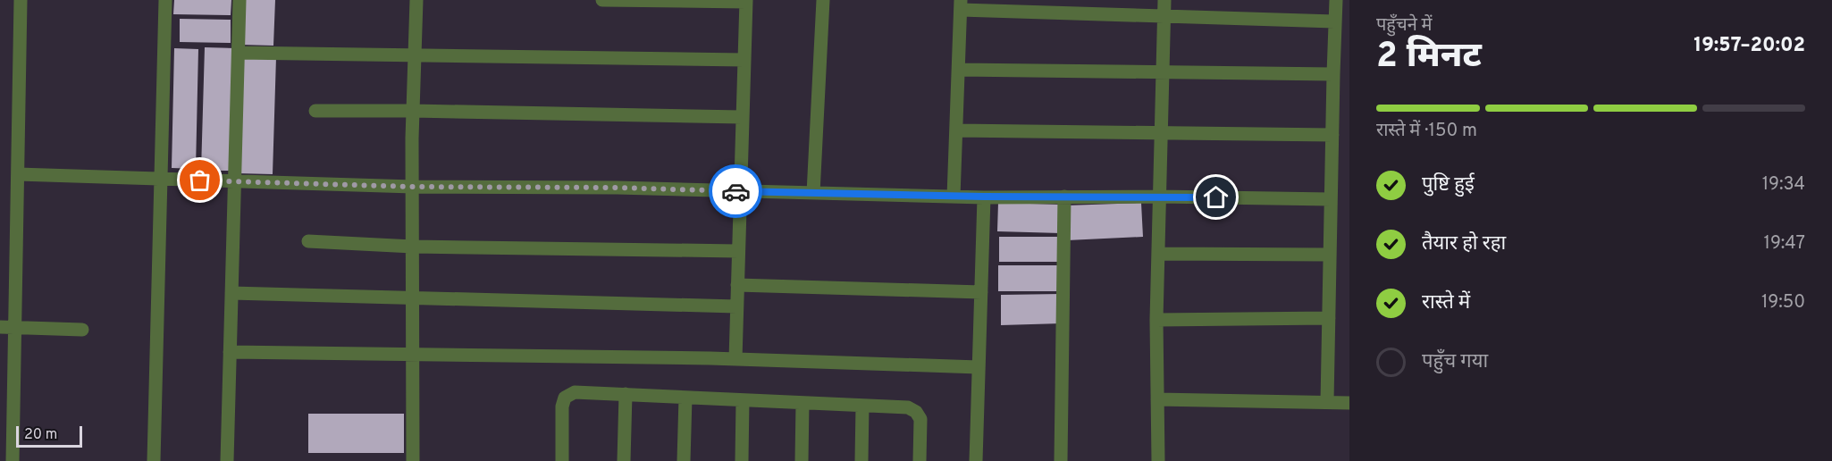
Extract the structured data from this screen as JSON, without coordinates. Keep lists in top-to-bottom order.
{
  "scale_bar": "20 m",
  "page": {
    "heading": ["2 मिनट", "पहुँचने में", "19:57–20:02"],
    "bar": "रास्ते में · 150 m",
    "list": [
      ["पुष्टि हुई", "19:34"],
      ["तैयार हो रहा", "19:47"],
      ["रास्ते में", "19:50"],
      "पहुँच गया"
    ],
    "scale": "20 m"
  }
}
